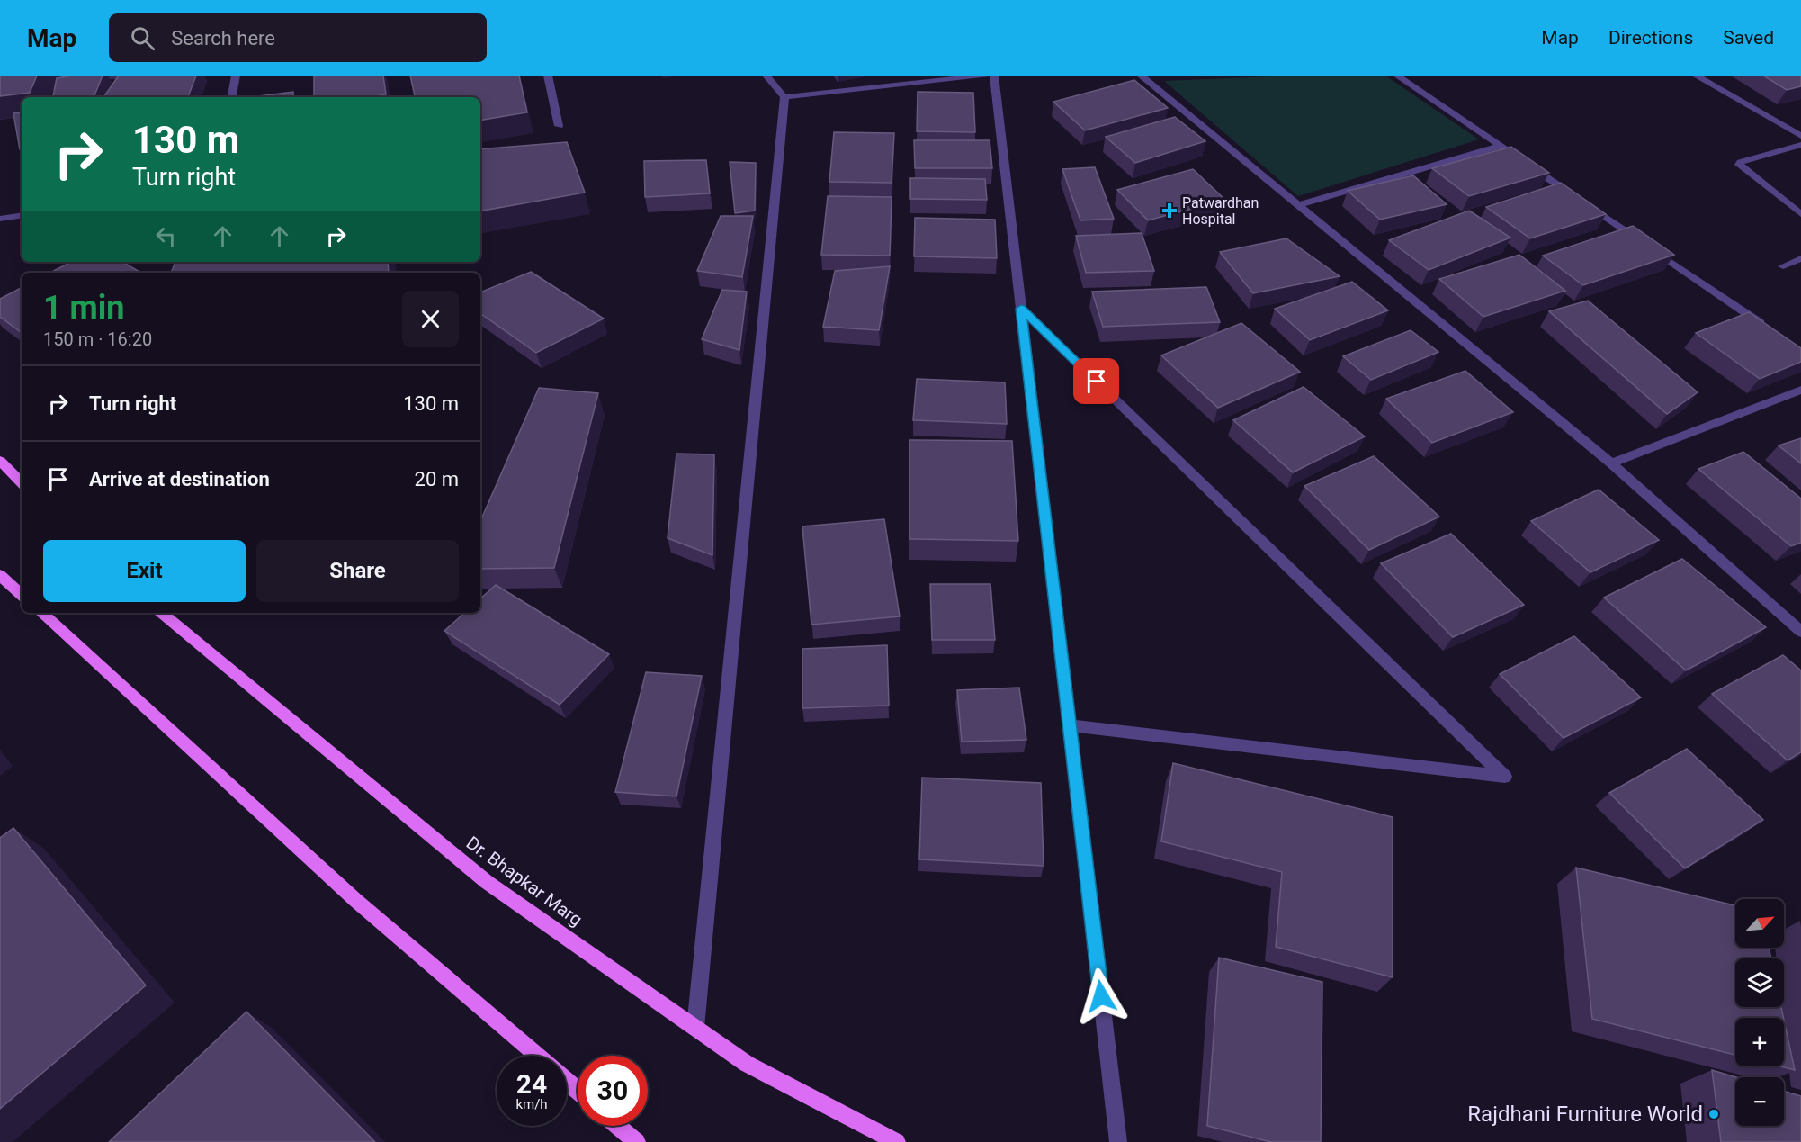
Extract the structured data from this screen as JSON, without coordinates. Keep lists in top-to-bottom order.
{
  "streets": {
    "main road": ["Dr. Bhapkar Marg"]
  },
  "places": {
    "health": ["Patwardhan Hospital"],
    "other": ["Rajdhani Furniture World"]
  },
  "north": "top right",
  "page": {
    "header": "Map",
    "search": "Search here",
    "nav": ["Map", "Directions", "Saved"],
    "turn": ["130 m", "Turn right"],
    "heading": ["1 min", "150 m · 16:20"],
    "list": [
      {
        "name": "Turn right",
        "value": "130 m"
      },
      {
        "name": "Arrive at destination",
        "value": "20 m"
      }
    ],
    "buttons": ["Exit", "Share"],
    "map_buttons": ["+", "−"],
    "speed": "24 km/h",
    "limit": "30"
  }
}
